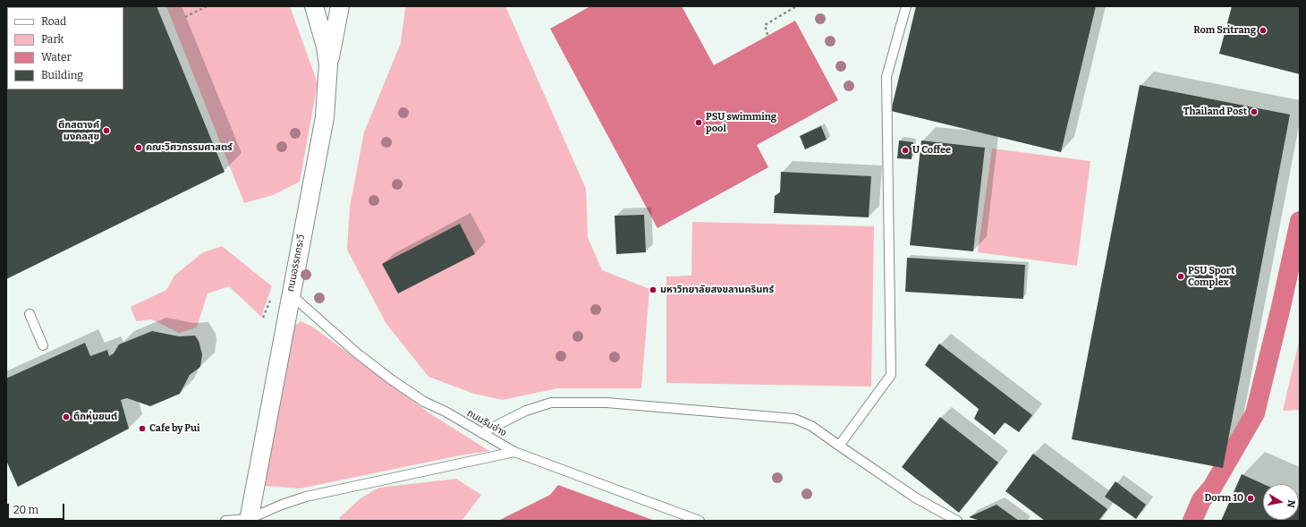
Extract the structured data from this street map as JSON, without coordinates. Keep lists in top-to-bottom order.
{
  "streets": {
    "street": ["ถนนอรรถกระวี"],
    "lane": ["ถนนริมอ่าง"]
  },
  "crossings": [
    ["ถนนอรรถกระวี", "ถนนริมอ่าง"]
  ],
  "places": [
    "Rom Sritrang",
    "Thailand Post",
    "PSU swimming pool",
    "ตึกสตางค์ มงคลสุข",
    "คณะวิศวกรรมศาสตร์",
    "U Coffee",
    "PSU Sport Complex",
    "มหาวิทยาลัยสงขลานครินทร์",
    "ตึกหุ่นยนต์",
    "Cafe by Pui",
    "Dorm 10"
  ],
  "legend": [
    "Road",
    "Park",
    "Water",
    "Building"
  ],
  "scale_bar": "20 m",
  "north": "right"
}
